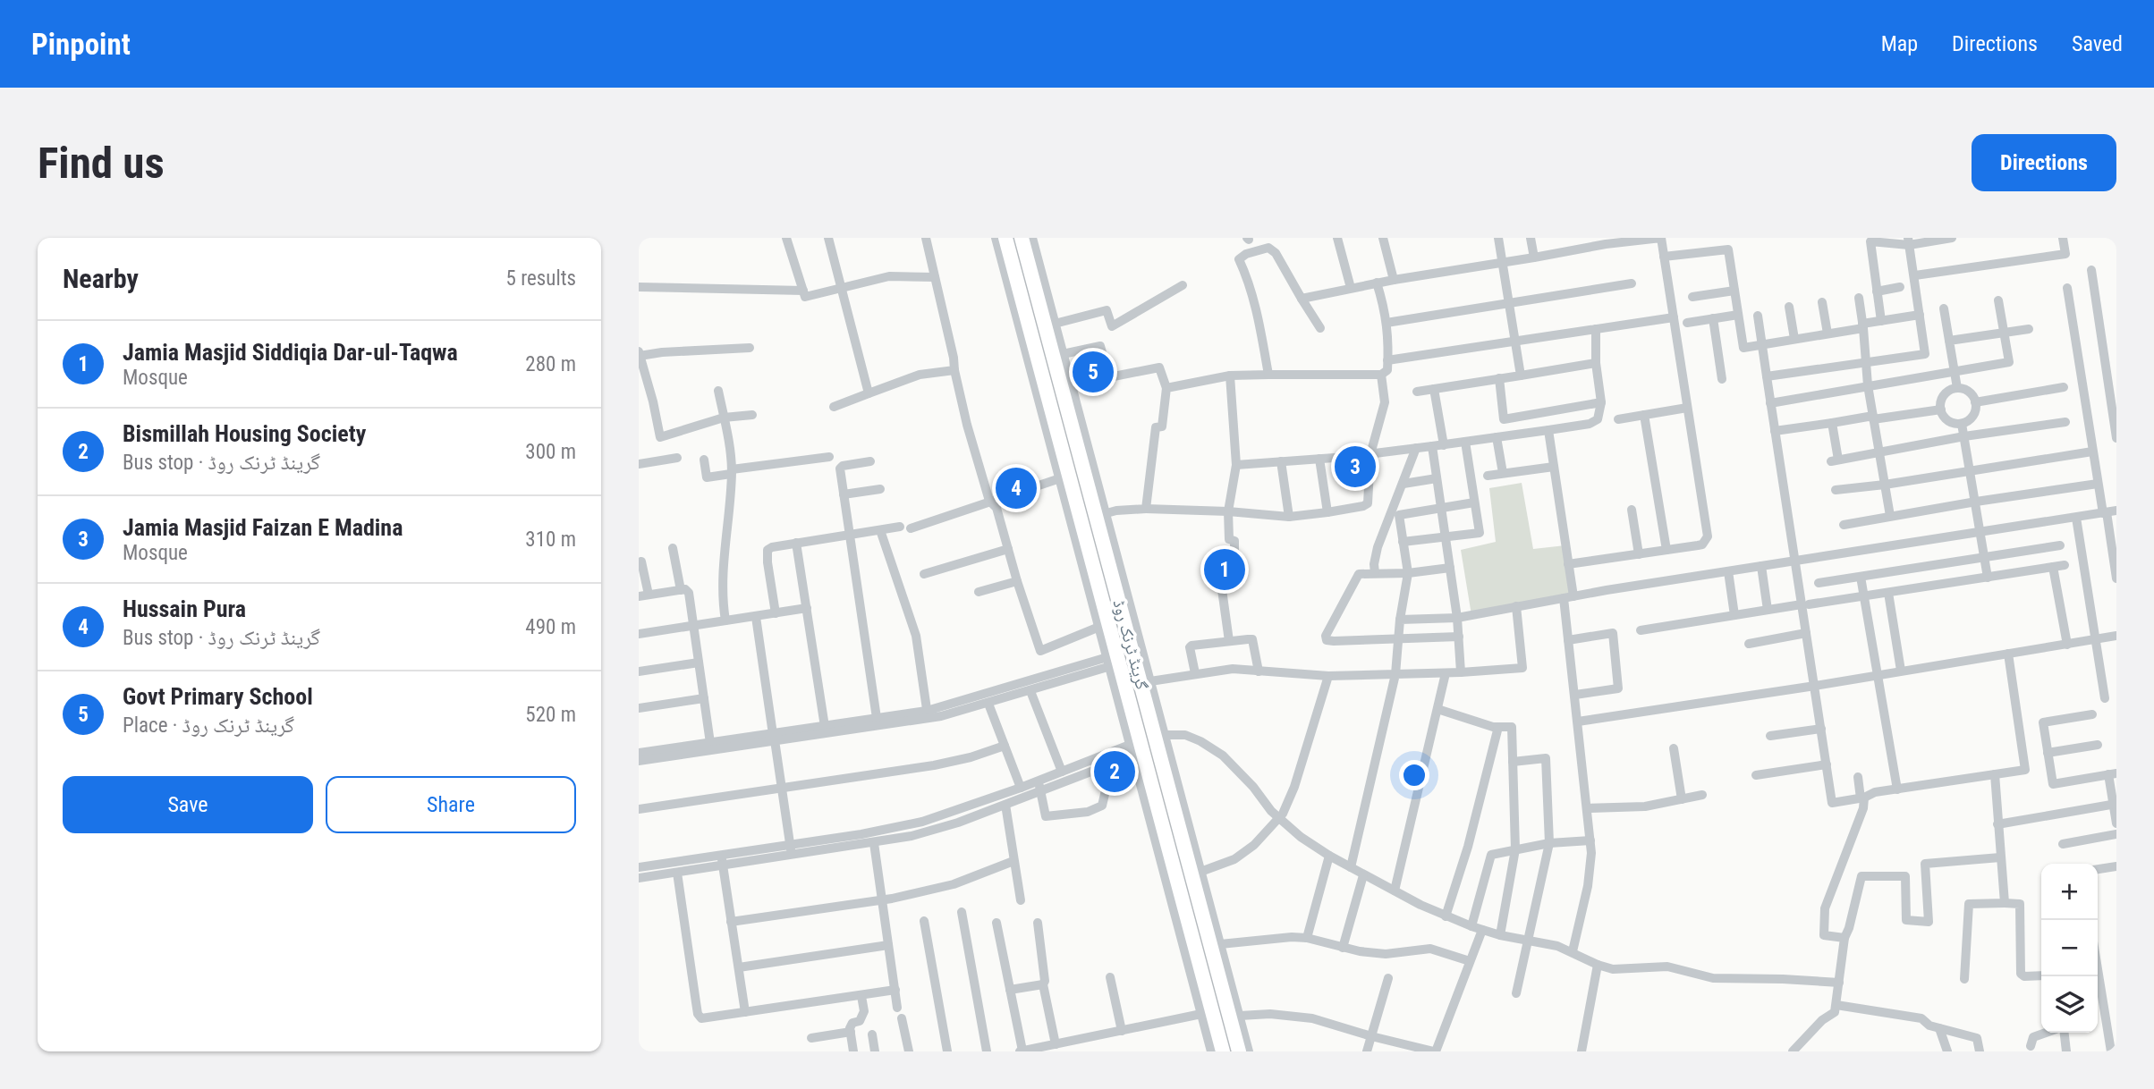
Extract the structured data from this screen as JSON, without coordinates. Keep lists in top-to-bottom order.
{
  "streets": {
    "highway": ["گرینڈ ٹرنک روڈ"]
  },
  "page": {
    "header": "Pinpoint",
    "nav": ["Map", "Directions", "Saved"],
    "buttons": [
      "Directions",
      ["Save", "Share"]
    ],
    "title": "Find us",
    "heading": ["Nearby", "5 results"],
    "list": [
      {
        "mark": "1",
        "name": "Jamia Masjid Siddiqia Dar-ul-Taqwa",
        "note": "Mosque",
        "value": "280 m"
      },
      {
        "mark": "2",
        "name": "Bismillah Housing Society",
        "note": "Bus stop · گرینڈ ٹرنک روڈ",
        "value": "300 m"
      },
      {
        "mark": "3",
        "name": "Jamia Masjid Faizan E Madina",
        "note": "Mosque",
        "value": "310 m"
      },
      {
        "mark": "4",
        "name": "Hussain Pura",
        "note": "Bus stop · گرینڈ ٹرنک روڈ",
        "value": "490 m"
      },
      {
        "mark": "5",
        "name": "Govt Primary School",
        "note": "Place · گرینڈ ٹرنک روڈ",
        "value": "520 m"
      }
    ],
    "pins": [
      "5",
      "3",
      "4",
      "1",
      "2"
    ],
    "map_buttons": ["+", "−"]
  }
}
